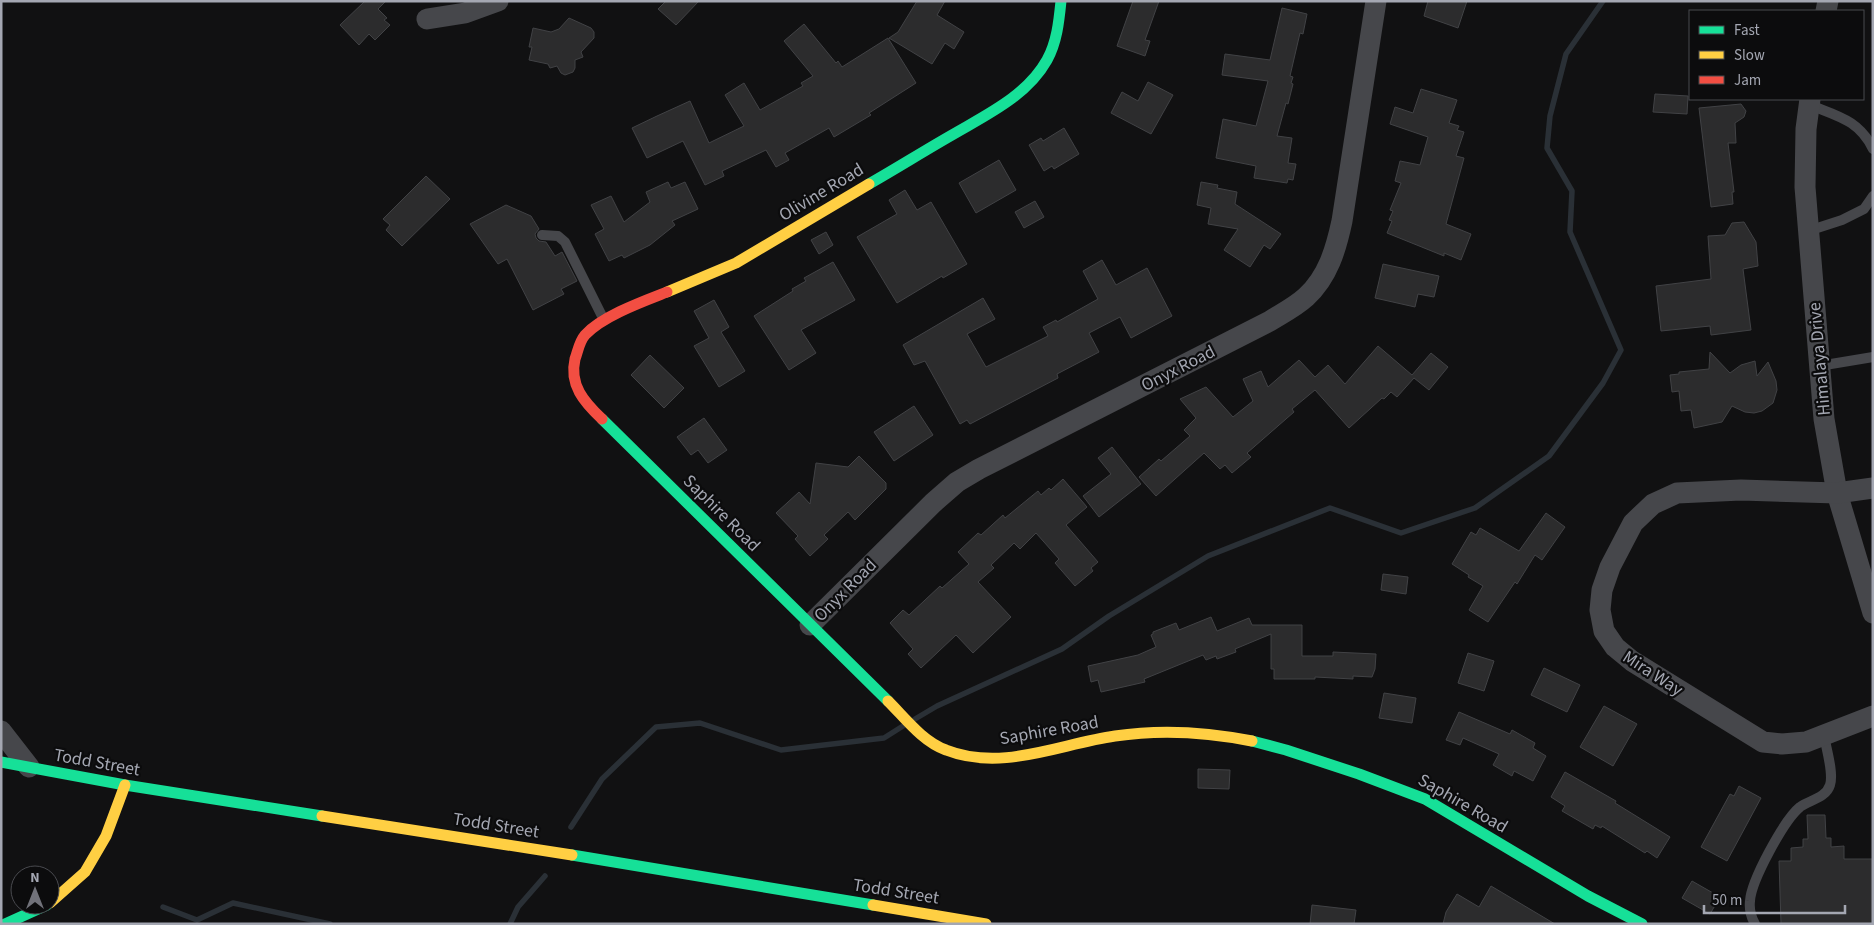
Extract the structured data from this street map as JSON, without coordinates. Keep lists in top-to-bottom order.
{
  "streets": {
    "street": [
      "Olivine Road",
      "Himalaya Drive",
      "Onyx Road",
      "Saphire Road",
      "Mira Way",
      "Todd Street"
    ]
  },
  "crossings": [
    ["Olivine Road", "Saphire Road"],
    ["Himalaya Drive", "Mira Way"],
    ["Onyx Road", "Saphire Road"]
  ],
  "legend": ["Fast", "Slow", "Jam"],
  "scale_bar": "50 m",
  "north": "top"
}
